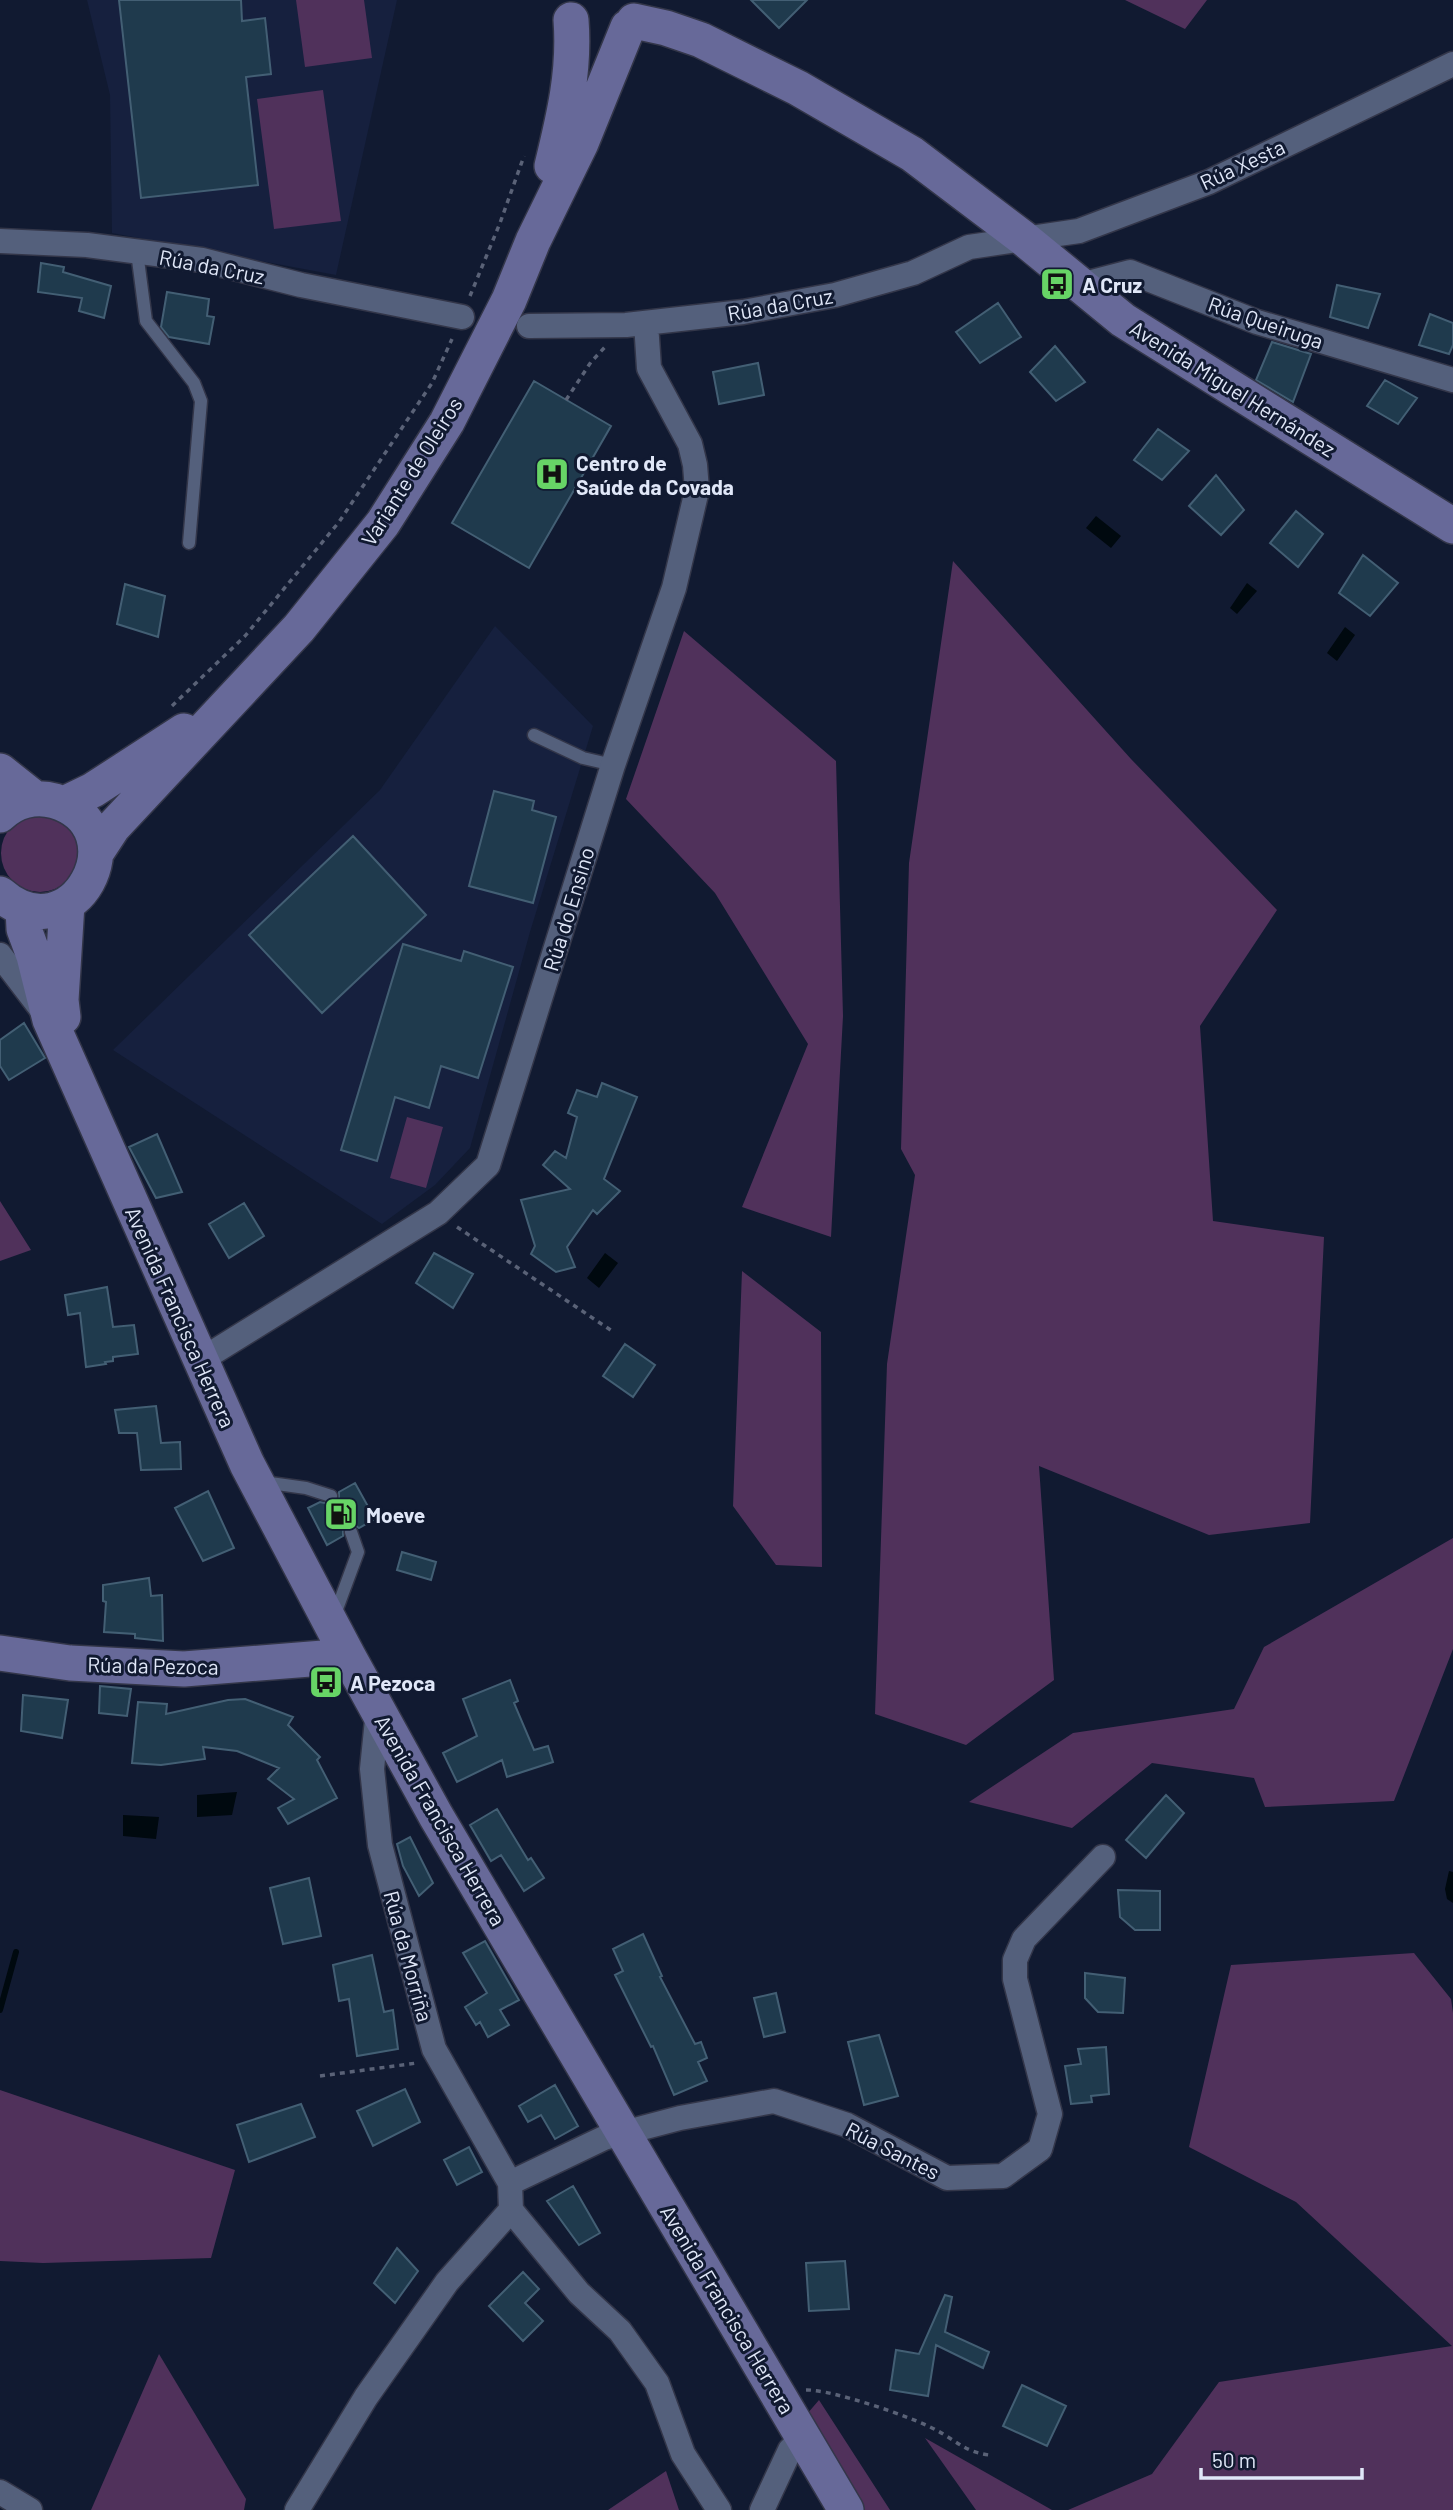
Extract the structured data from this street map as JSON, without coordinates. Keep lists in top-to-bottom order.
{
  "streets": {
    "street": [
      "Rúa Xesta",
      "Rúa da Cruz",
      "Rúa Queiruga",
      "Avenida Miguel Hernández",
      "Variante de Oleiros",
      "Rúa do Ensino",
      "Avenida Francisca Herrera",
      "Rúa da Pezoca",
      "Rúa da Morriña",
      "Rúa Santes"
    ]
  },
  "crossings": [
    ["Rúa Xesta", "Rúa da Cruz"],
    ["Rúa Xesta", "Avenida Miguel Hernández"],
    ["Rúa da Cruz", "Avenida Miguel Hernández"],
    ["Rúa da Cruz", "Rúa do Ensino"],
    ["Rúa Queiruga", "Avenida Miguel Hernández"],
    ["Variante de Oleiros", "Avenida Francisca Herrera"],
    ["Rúa do Ensino", "Avenida Francisca Herrera"],
    ["Avenida Francisca Herrera", "Rúa da Pezoca"],
    ["Avenida Francisca Herrera", "Rúa da Morriña"],
    ["Avenida Francisca Herrera", "Rúa Santes"]
  ],
  "places": {
    "bus stop": ["A Cruz", "A Pezoca"],
    "hospital": ["Centro de Saúde da Covada"],
    "fuel station": ["Moeve"]
  },
  "scale_bar": "50 m"
}
